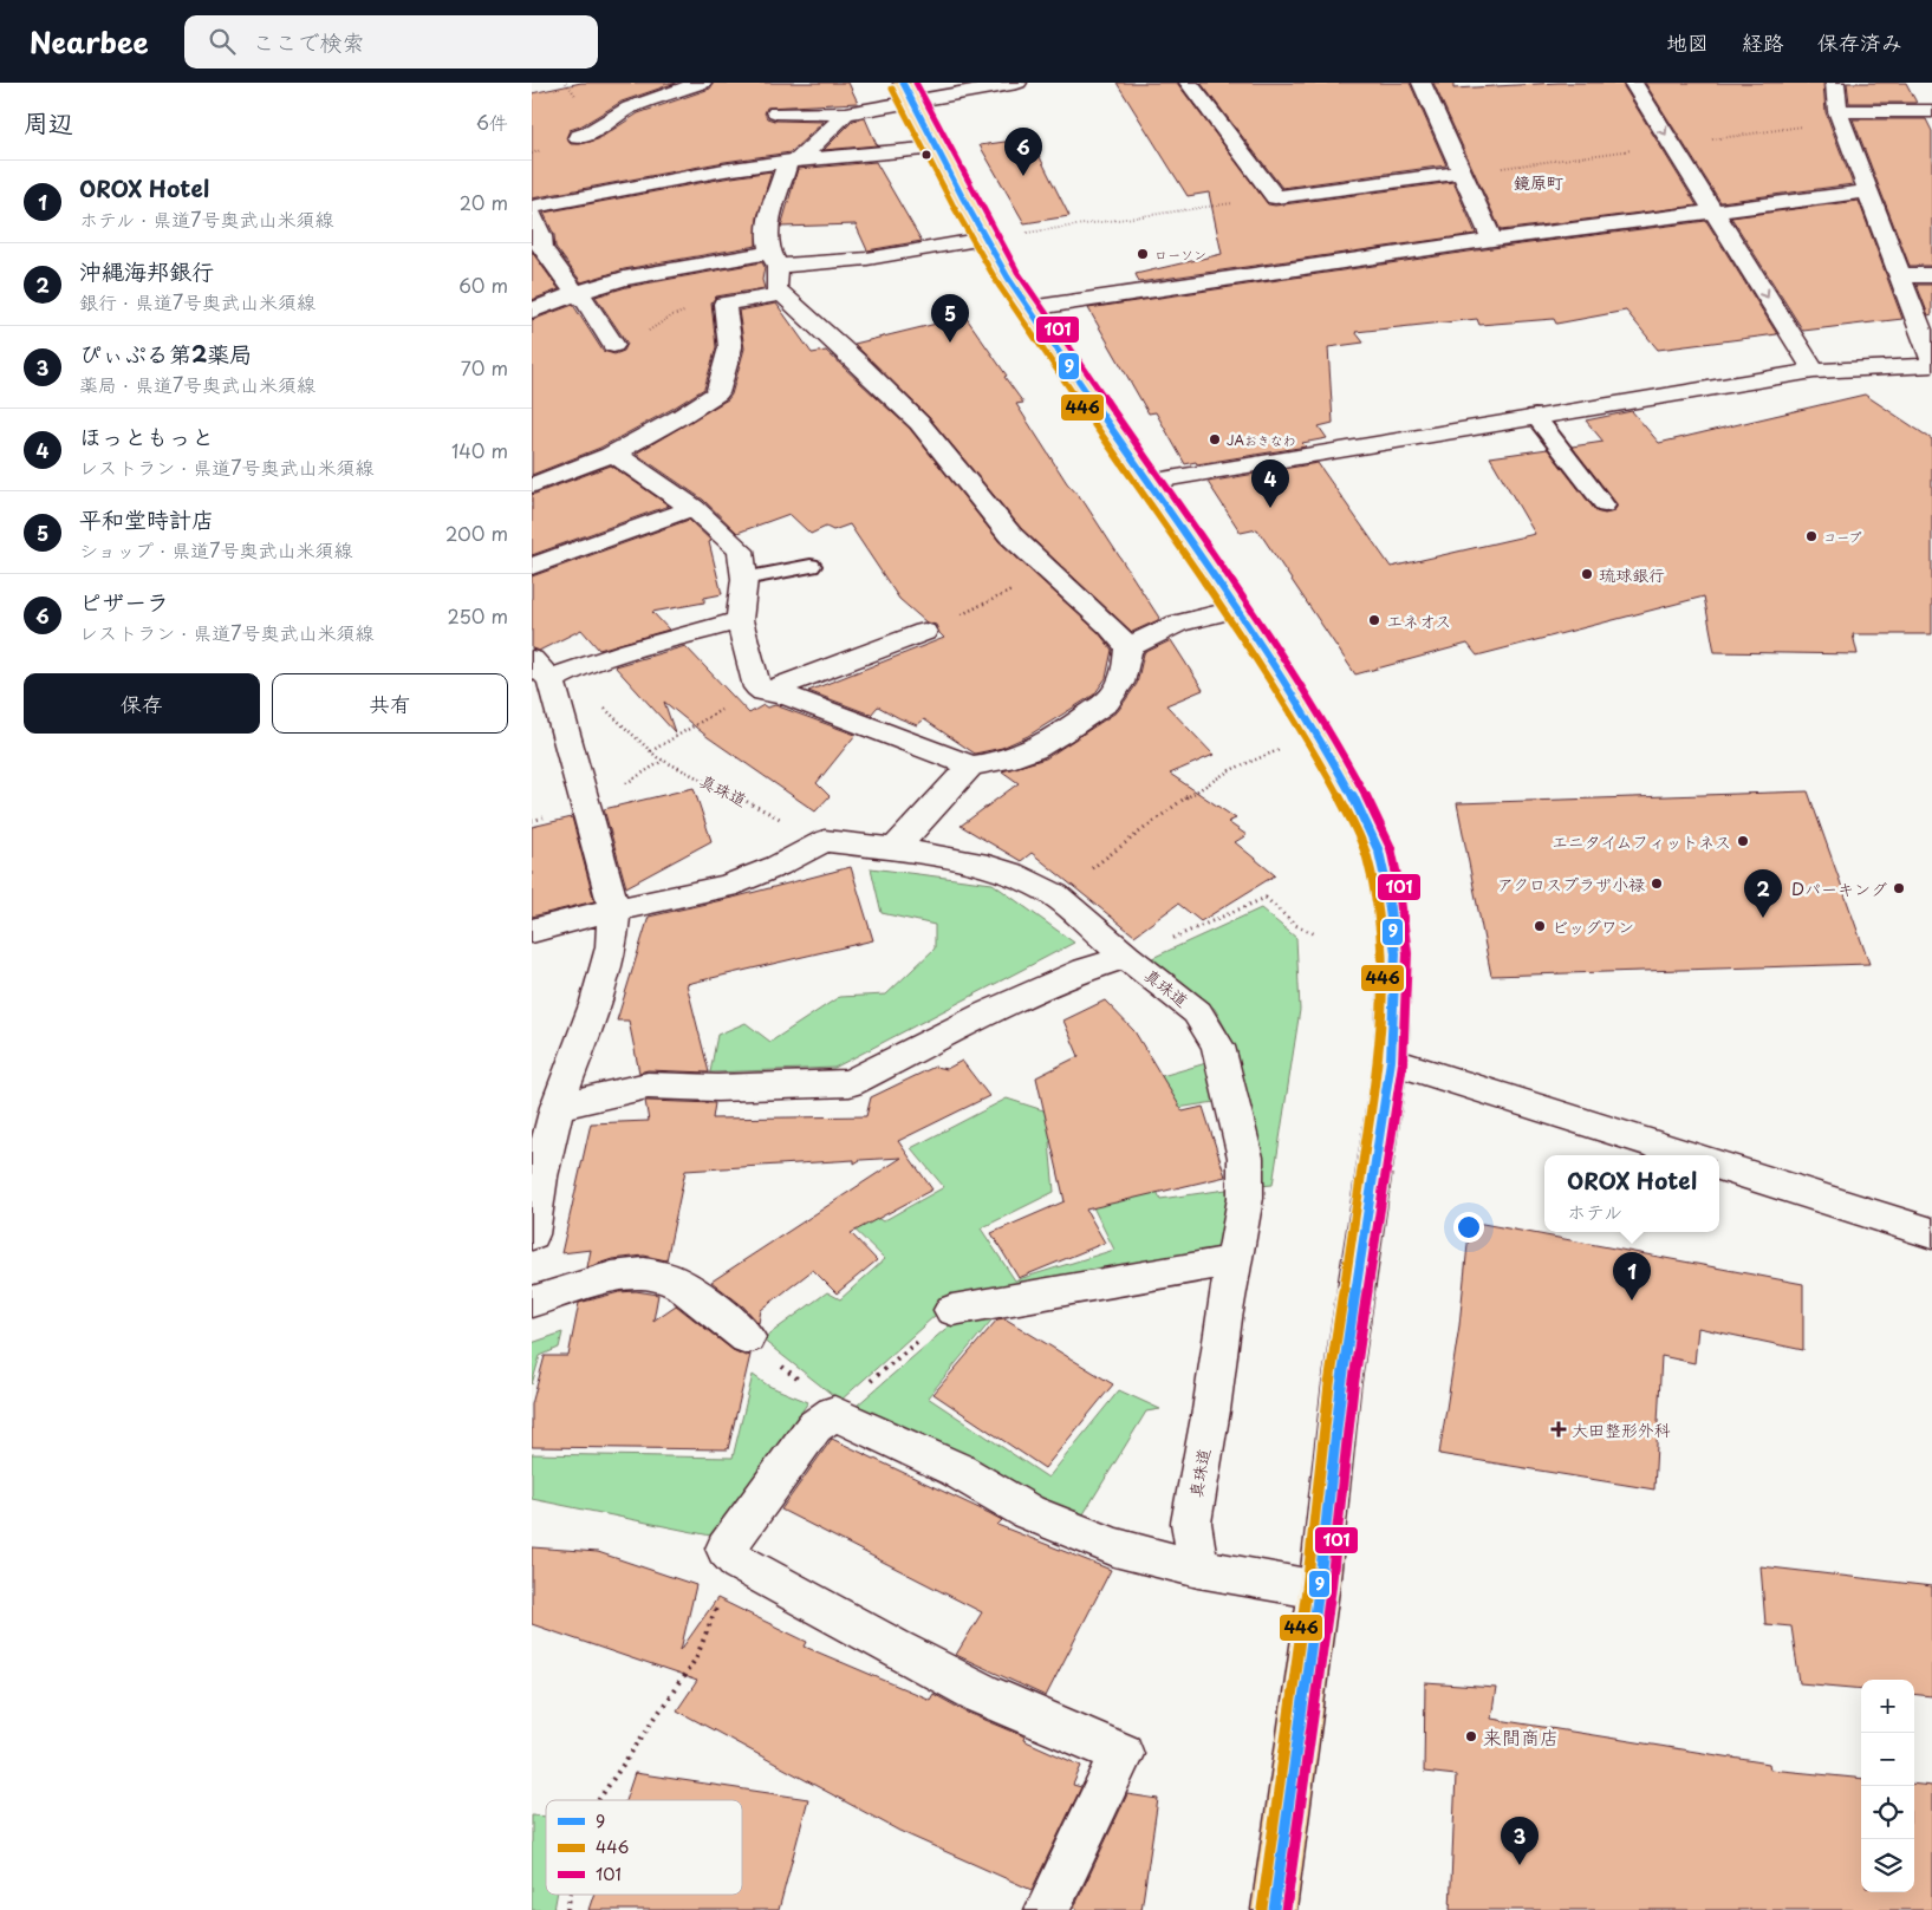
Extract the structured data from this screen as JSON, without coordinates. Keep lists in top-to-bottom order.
{
  "streets": {
    "street": ["真珠道"]
  },
  "districts": ["鏡原町"],
  "places": {
    "other": [
      "ローソン",
      "JAおきなわ",
      "コープ",
      "琉球銀行",
      "エネオス",
      "エニタイムフィットネス",
      "アクロスプラザ小禄",
      "Dパーキング",
      "ビッグワン",
      "来間商店"
    ],
    "health": ["大田整形外科"]
  },
  "lines": ["transit line 9", "transit line 101", "transit line 446"],
  "legend": ["9", "446", "101"],
  "page": {
    "header": "Nearbee",
    "search": "ここで検索",
    "nav": ["地図", "経路", "保存済み"],
    "heading": ["周辺", "6件"],
    "pins": [
      "6",
      "5",
      "4",
      "2",
      "1",
      "3"
    ],
    "list": [
      {
        "mark": "1",
        "name": "OROX Hotel",
        "note": "ホテル · 県道7号奥武山米須線",
        "value": "20 m"
      },
      {
        "mark": "2",
        "name": "沖縄海邦銀行",
        "note": "銀行 · 県道7号奥武山米須線",
        "value": "60 m"
      },
      {
        "mark": "3",
        "name": "ぴぃぷる第2薬局",
        "note": "薬局 · 県道7号奥武山米須線",
        "value": "70 m"
      },
      {
        "mark": "4",
        "name": "ほっともっと",
        "note": "レストラン · 県道7号奥武山米須線",
        "value": "140 m"
      },
      {
        "mark": "5",
        "name": "平和堂時計店",
        "note": "ショップ · 県道7号奥武山米須線",
        "value": "200 m"
      },
      {
        "mark": "6",
        "name": "ピザーラ",
        "note": "レストラン · 県道7号奥武山米須線",
        "value": "250 m"
      }
    ],
    "buttons": ["保存", "共有"],
    "popup": ["OROX Hotel", "ホテル"],
    "map_buttons": ["+", "−"]
  }
}
